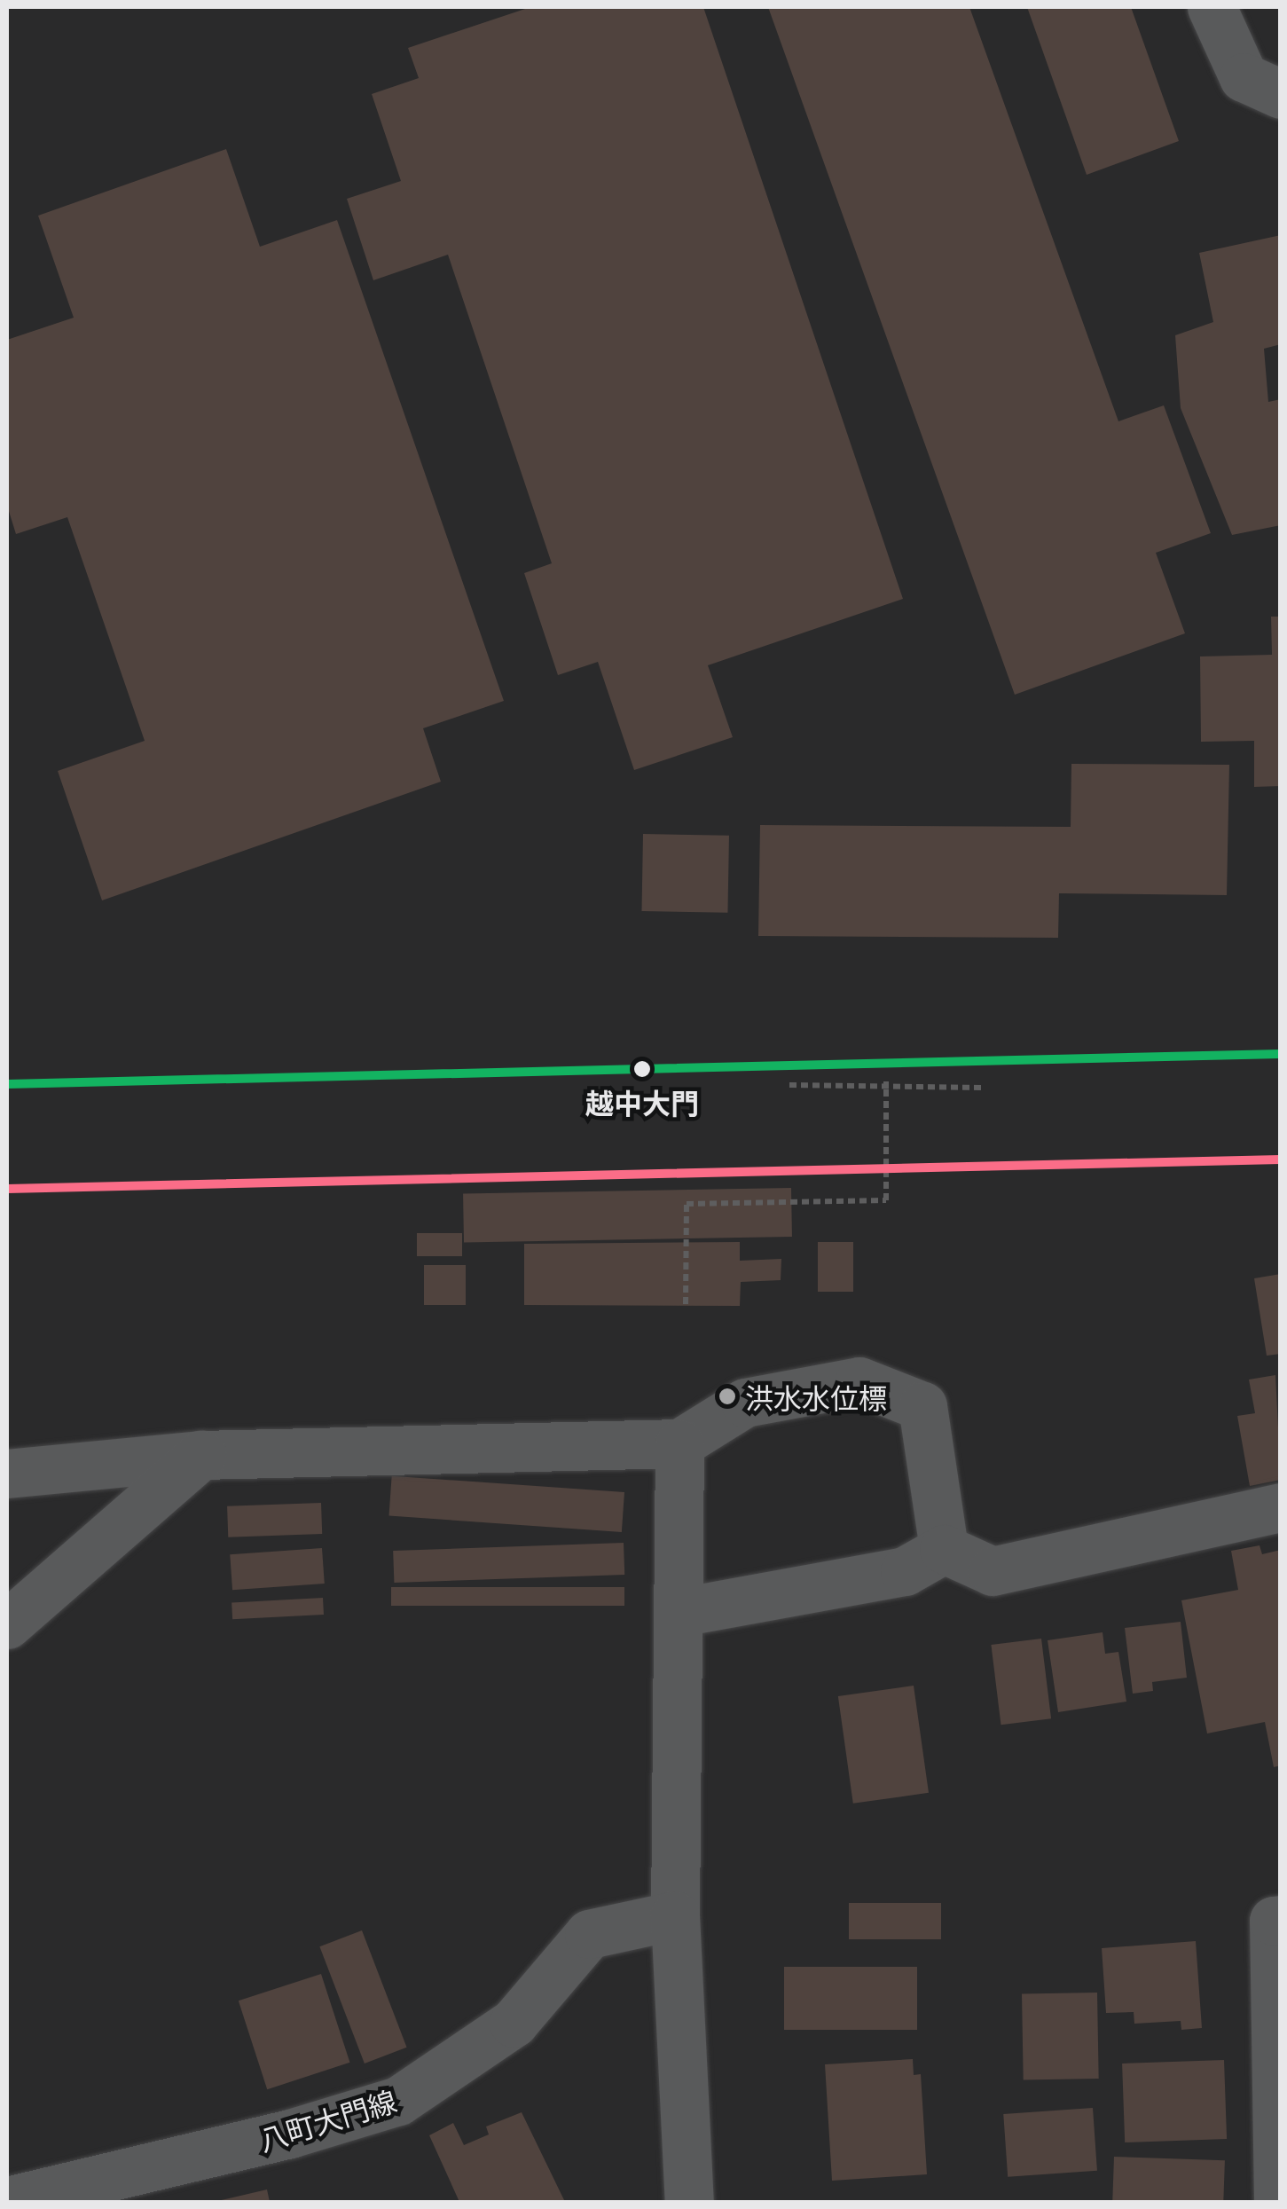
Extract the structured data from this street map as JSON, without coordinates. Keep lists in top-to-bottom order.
{
  "streets": {
    "street": ["八町大門線"]
  },
  "places": ["越中大門", "洪水水位標"]
}
